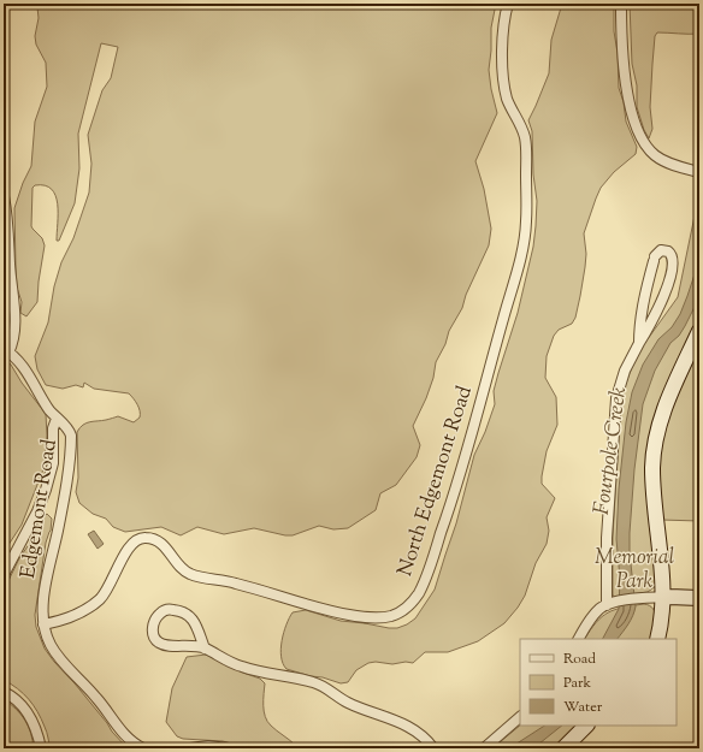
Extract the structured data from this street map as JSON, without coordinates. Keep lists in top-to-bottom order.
{
  "streets": {
    "street": ["North Edgemont Road", "Edgemont Road"]
  },
  "crossings": [
    ["North Edgemont Road", "Edgemont Road"]
  ],
  "water": ["Fourpole Creek"],
  "parks": ["Memorial Park"],
  "legend": ["Road", "Park", "Water"]
}
